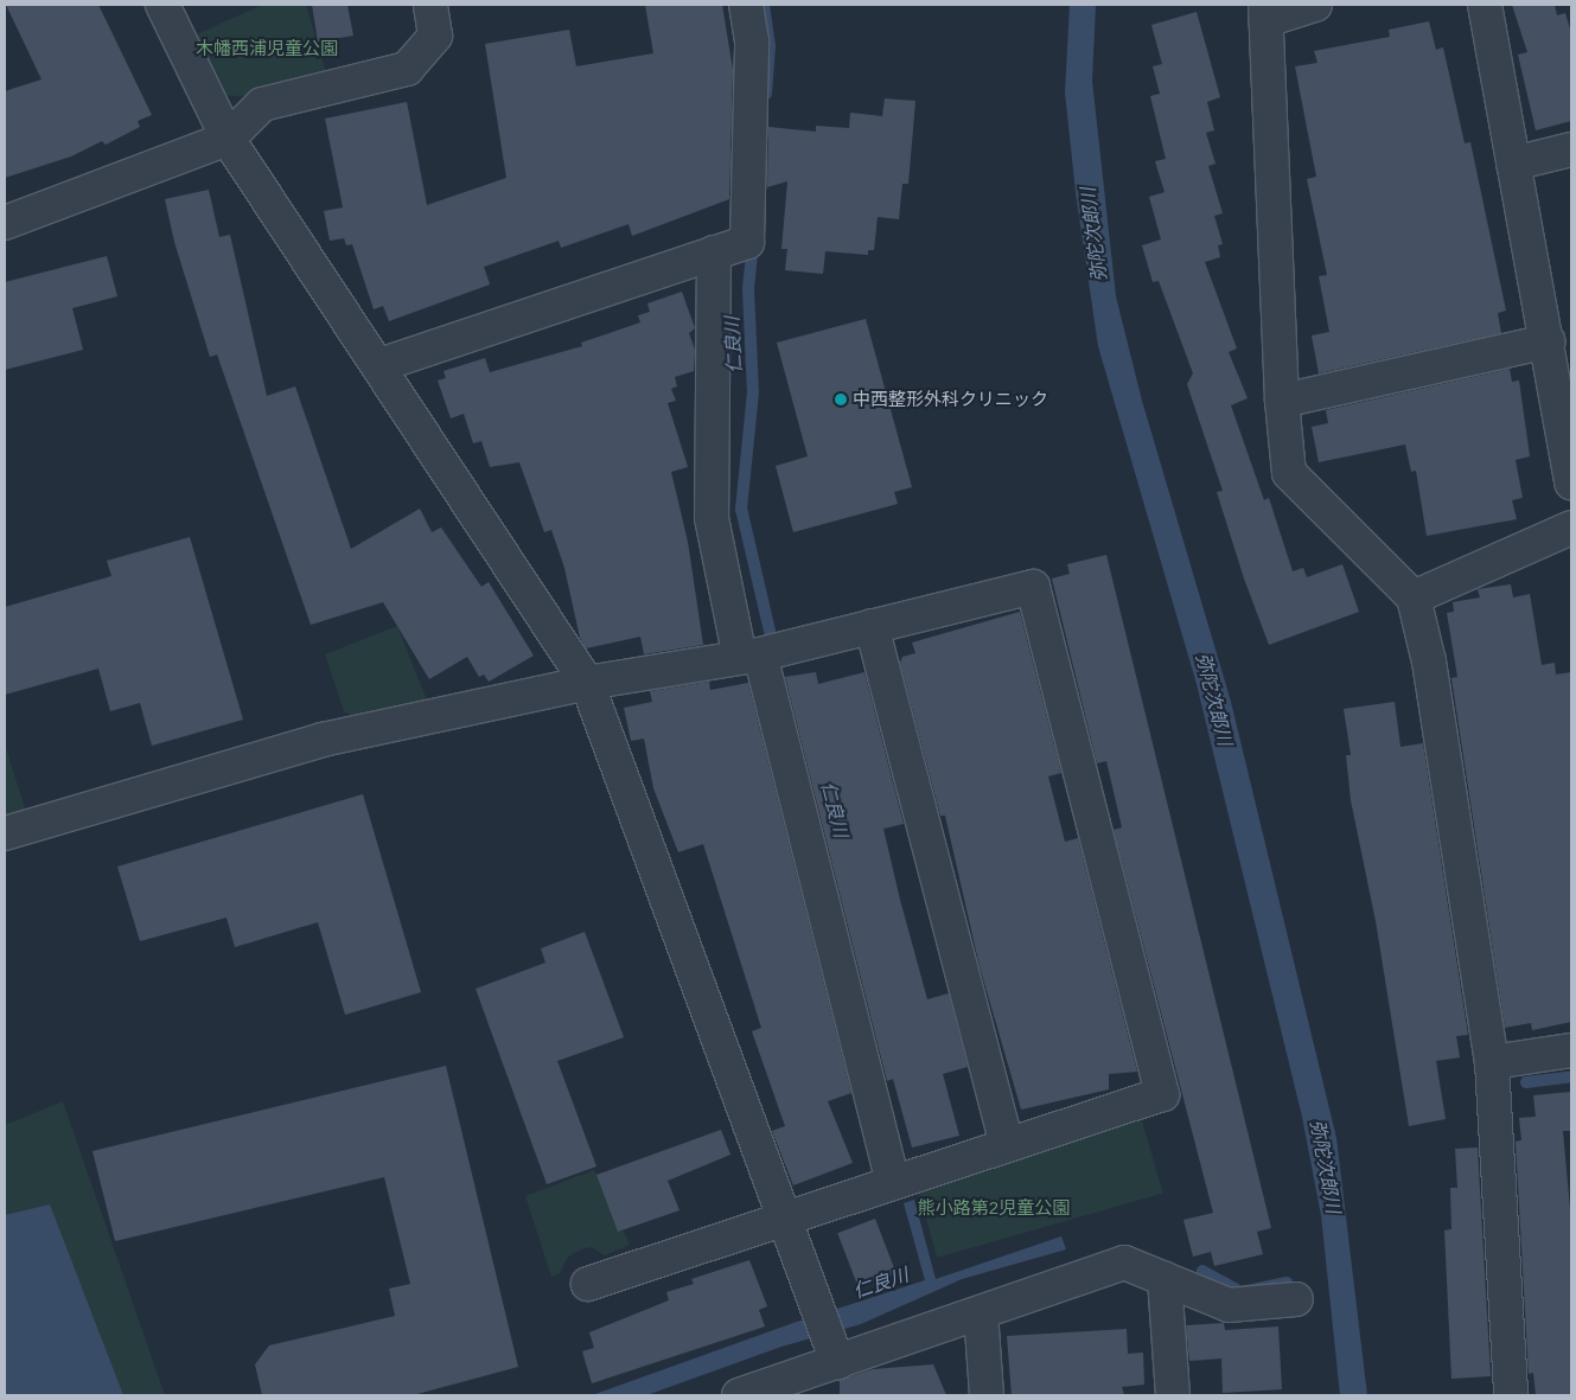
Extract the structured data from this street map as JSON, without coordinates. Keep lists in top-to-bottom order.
{
  "water": ["弥陀次郎川", "仁良川"],
  "parks": ["木幡西浦児童公園", "熊小路第2児童公園"],
  "places": ["中西整形外科クリニック"]
}
